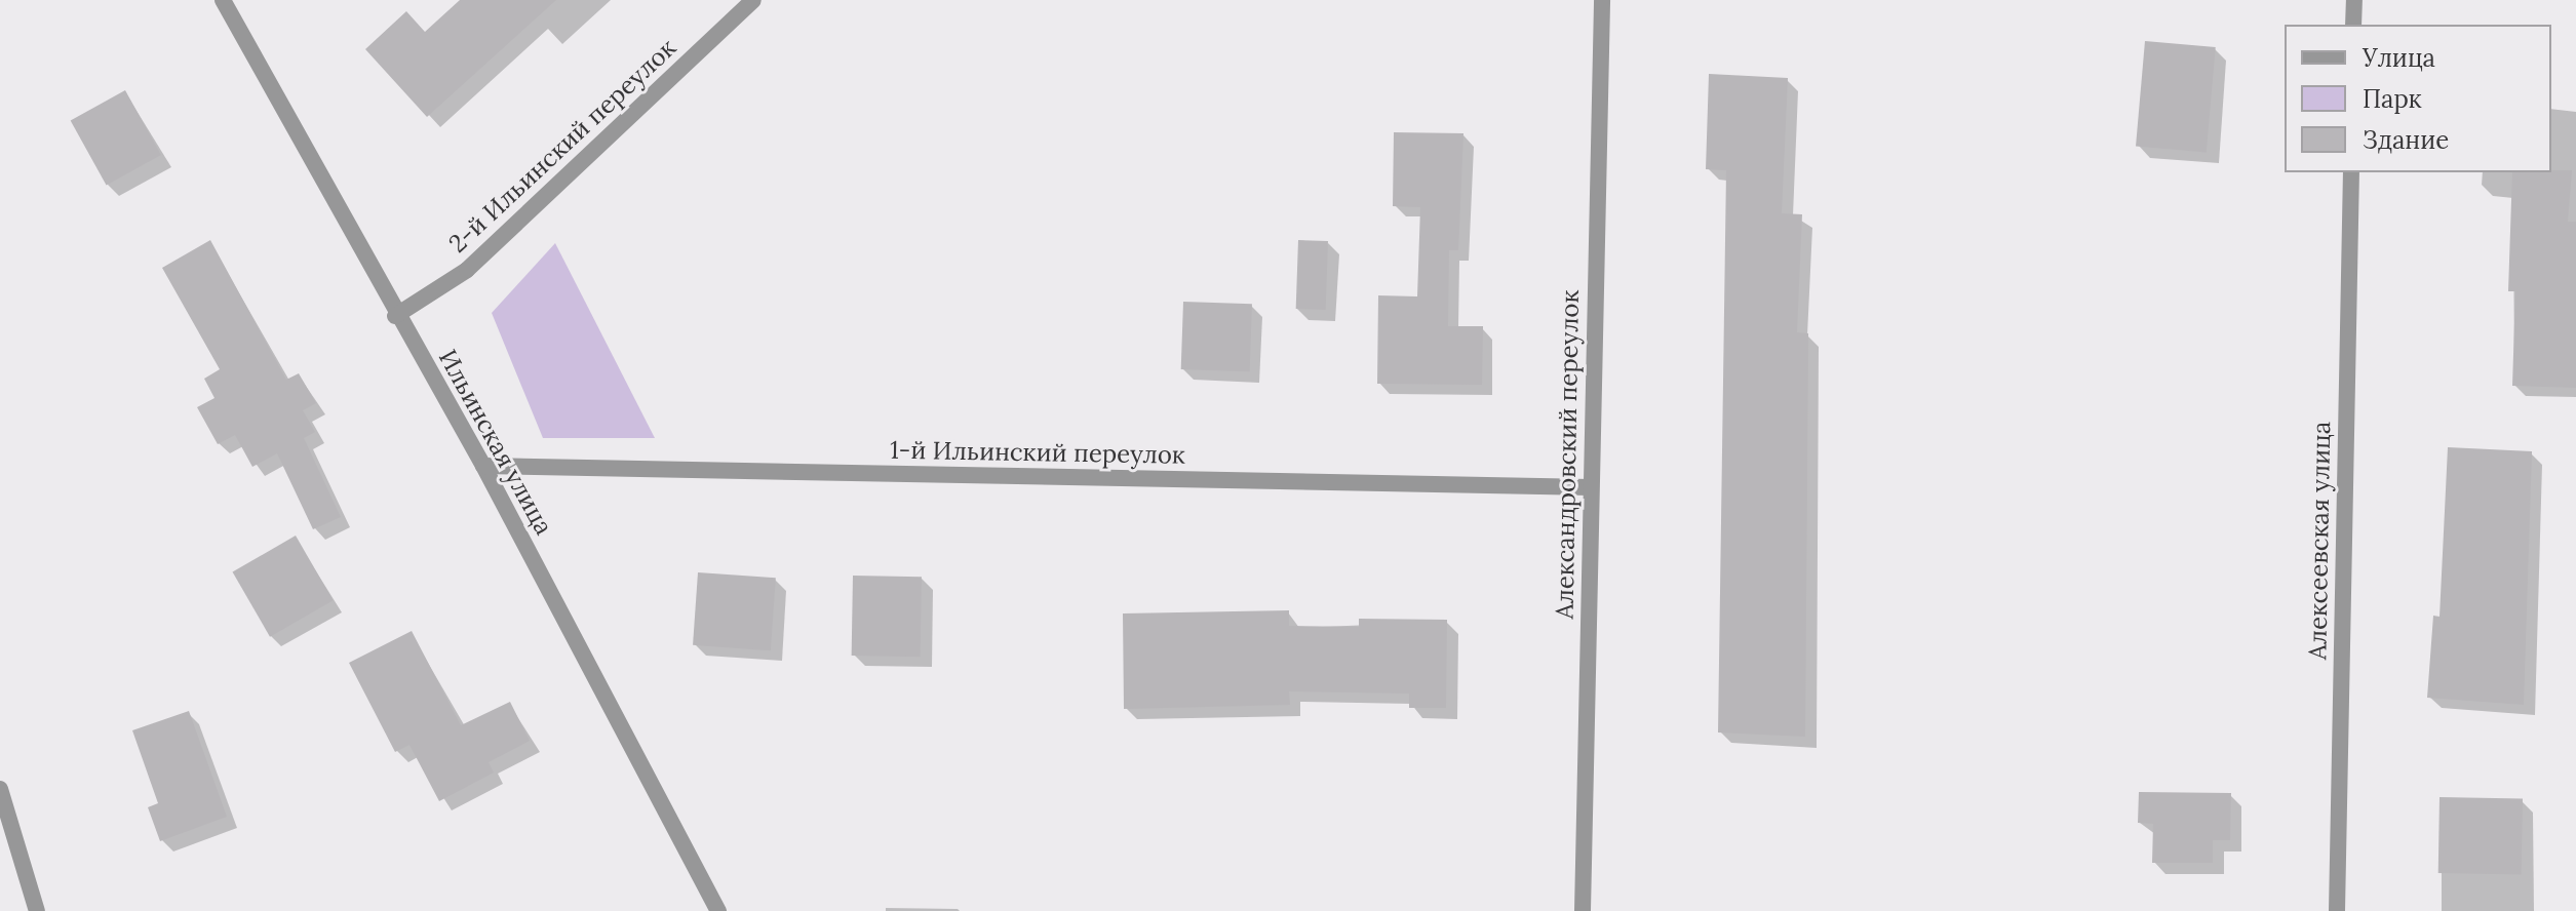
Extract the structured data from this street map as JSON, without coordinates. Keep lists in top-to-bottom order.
{
  "streets": {
    "street": [
      "2-й Ильинский переулок",
      "Ильинская улица",
      "1-й Ильинский переулок",
      "Александровский переулок",
      "Алексеевская улица"
    ]
  },
  "crossings": [
    ["2-й Ильинский переулок", "Ильинская улица"],
    ["Ильинская улица", "1-й Ильинский переулок"],
    ["1-й Ильинский переулок", "Александровский переулок"]
  ],
  "legend": ["Улица", "Парк", "Здание"]
}
